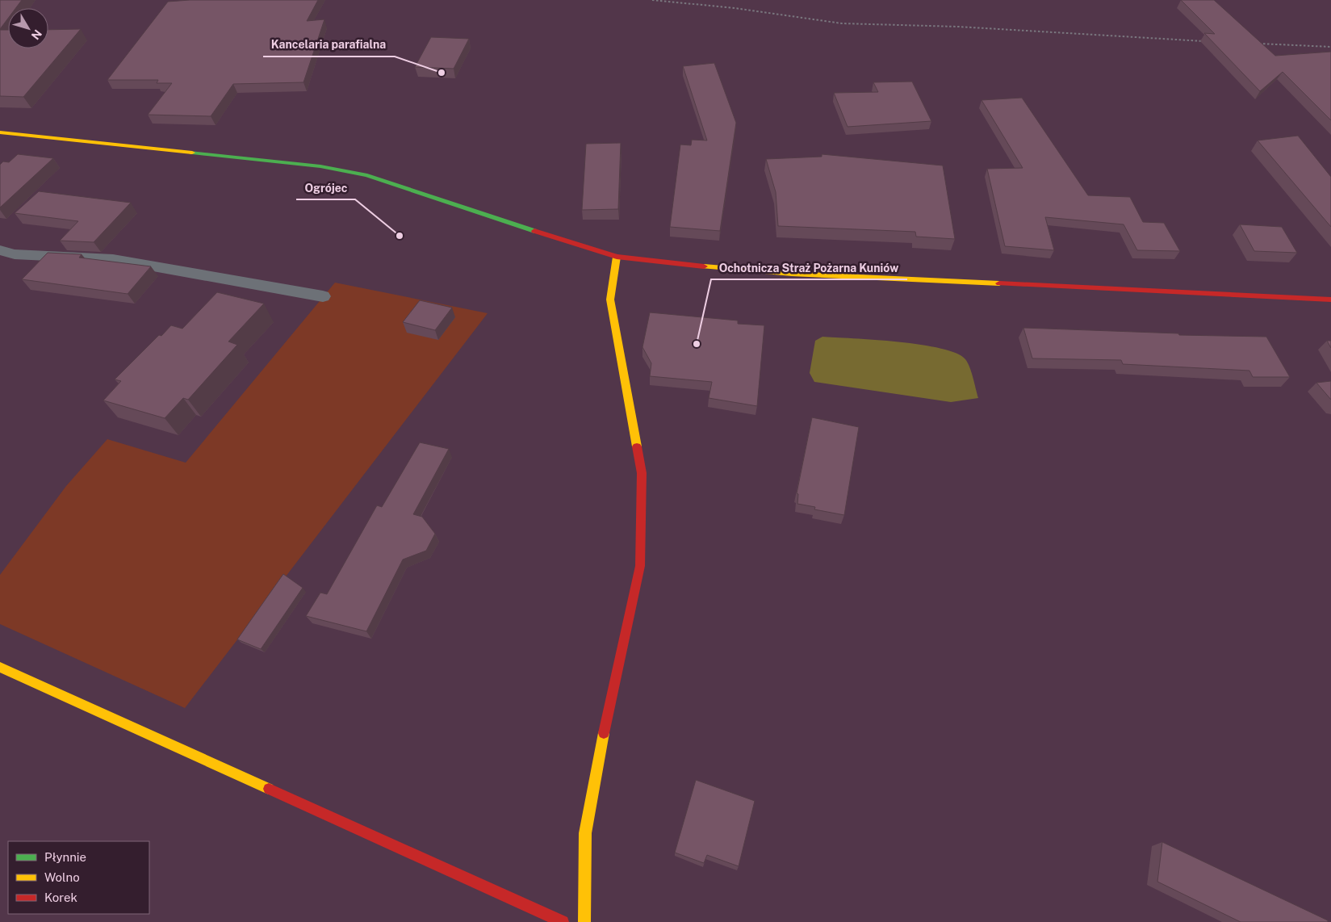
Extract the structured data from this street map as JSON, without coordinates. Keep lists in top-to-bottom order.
{
  "places": ["Kancelaria parafialna", "Ogrójec", "Ochotnicza Straż Pożarna Kuniów"],
  "legend": ["Płynnie", "Wolno", "Korek"],
  "north": "bottom right"
}
